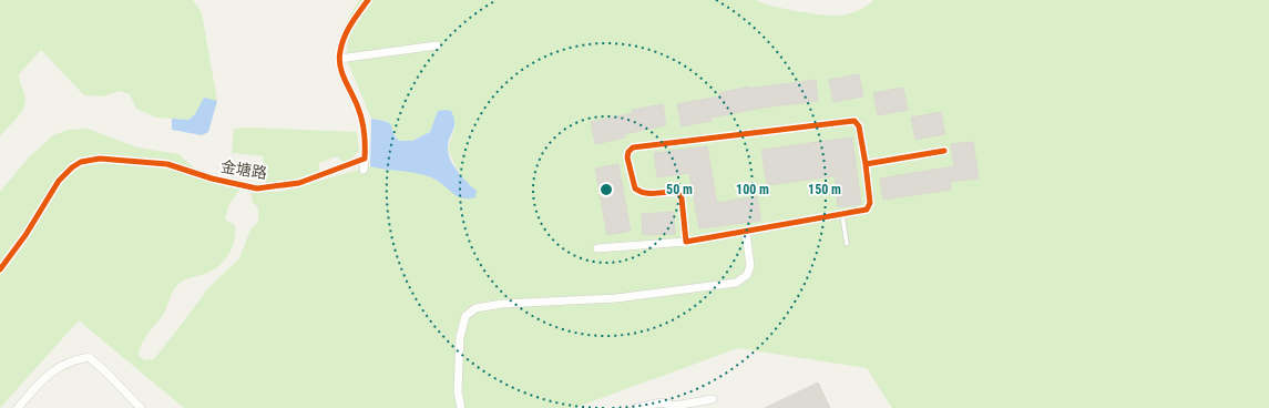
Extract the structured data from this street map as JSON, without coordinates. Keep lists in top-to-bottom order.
{
  "streets": {
    "street": ["金塘路"]
  },
  "rings": ["50 m", "100 m", "150 m"]
}
